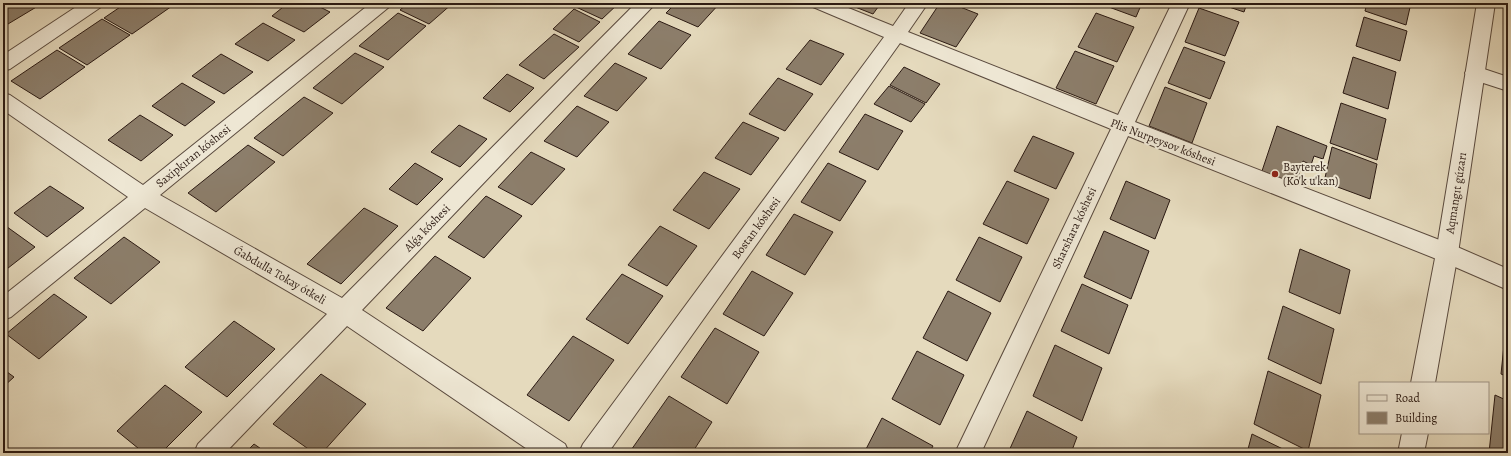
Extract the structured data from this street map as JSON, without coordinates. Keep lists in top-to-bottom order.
{
  "streets": {
    "street": [
      "Plis Nurpeysov kóshesi",
      "Saxipkıran kóshesi",
      "Aqmangıt gúzarı",
      "Alǵa kóshesi",
      "Bostan kóshesi",
      "Sharshara kóshesi",
      "Ǵabdulla Tokay ótkeli"
    ]
  },
  "crossings": [
    ["Plis Nurpeysov kóshesi", "Aqmangıt gúzarı"],
    ["Plis Nurpeysov kóshesi", "Bostan kóshesi"],
    ["Plis Nurpeysov kóshesi", "Sharshara kóshesi"],
    ["Saxipkıran kóshesi", "Ǵabdulla Tokay ótkeli"],
    ["Alǵa kóshesi", "Ǵabdulla Tokay ótkeli"]
  ],
  "places": ["Bayterek (Ko'k u'kan)"],
  "legend": ["Road", "Building"]
}
